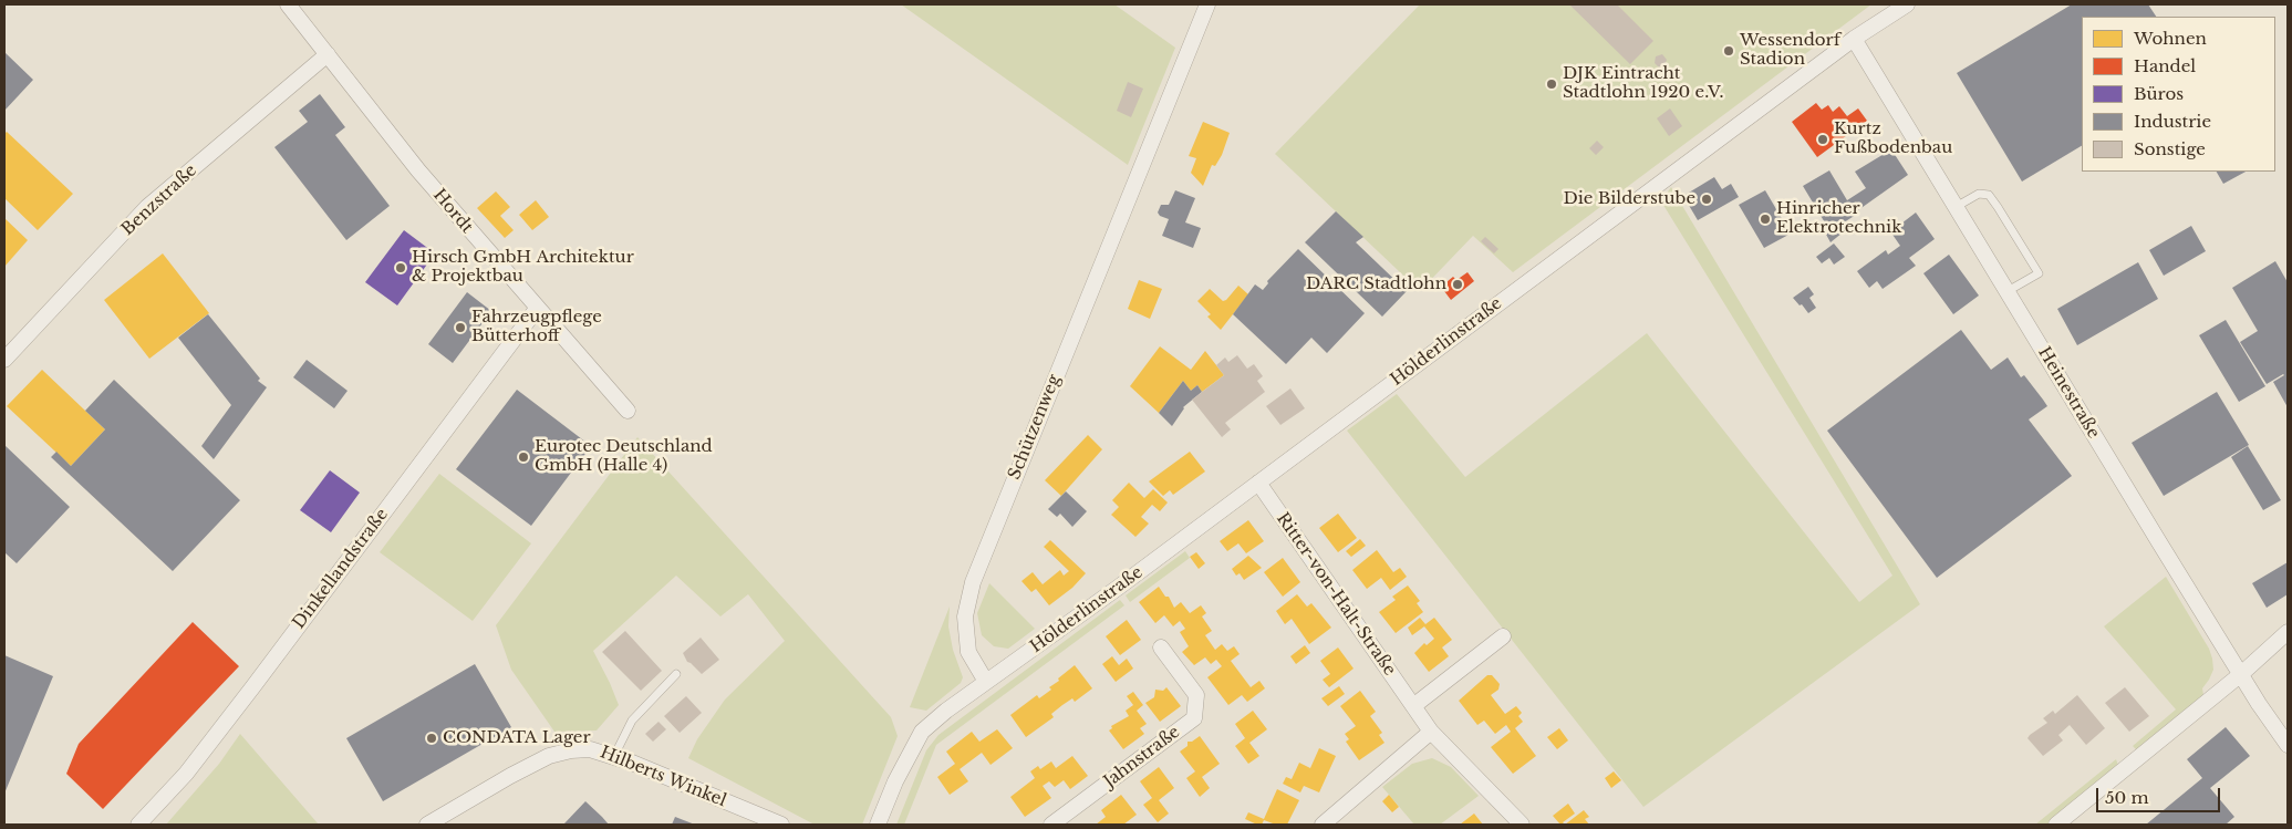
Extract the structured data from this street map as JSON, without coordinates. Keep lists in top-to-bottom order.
{
  "streets": {
    "street": [
      "Benzstraße",
      "Hordt",
      "Hölderlinstraße",
      "Heinestraße",
      "Schützenweg",
      "Dinkellandstraße",
      "Ritter-von-Halt-Straße",
      "Jahnstraße",
      "Hilberts Winkel"
    ]
  },
  "crossings": [
    ["Benzstraße", "Hordt"],
    ["Hordt", "Dinkellandstraße"],
    ["Hölderlinstraße", "Heinestraße"],
    ["Hölderlinstraße", "Schützenweg"],
    ["Hölderlinstraße", "Ritter-von-Halt-Straße"]
  ],
  "places": [
    "Wessendorf Stadion",
    "DJK Eintracht Stadtlohn 1920 e.V.",
    "Kurtz Fußbodenbau",
    "Die Bilderstube",
    "Hinricher Elektrotechnik",
    "Hirsch GmbH Architektur & Projektbau",
    "DARC Stadtlohn",
    "Fahrzeugpflege Bütterhoff",
    "Eurotec Deutschland GmbH (Halle 4)",
    "CONDATA Lager"
  ],
  "legend": [
    "Wohnen",
    "Handel",
    "Büros",
    "Industrie",
    "Sonstige"
  ],
  "scale_bar": "50 m"
}
